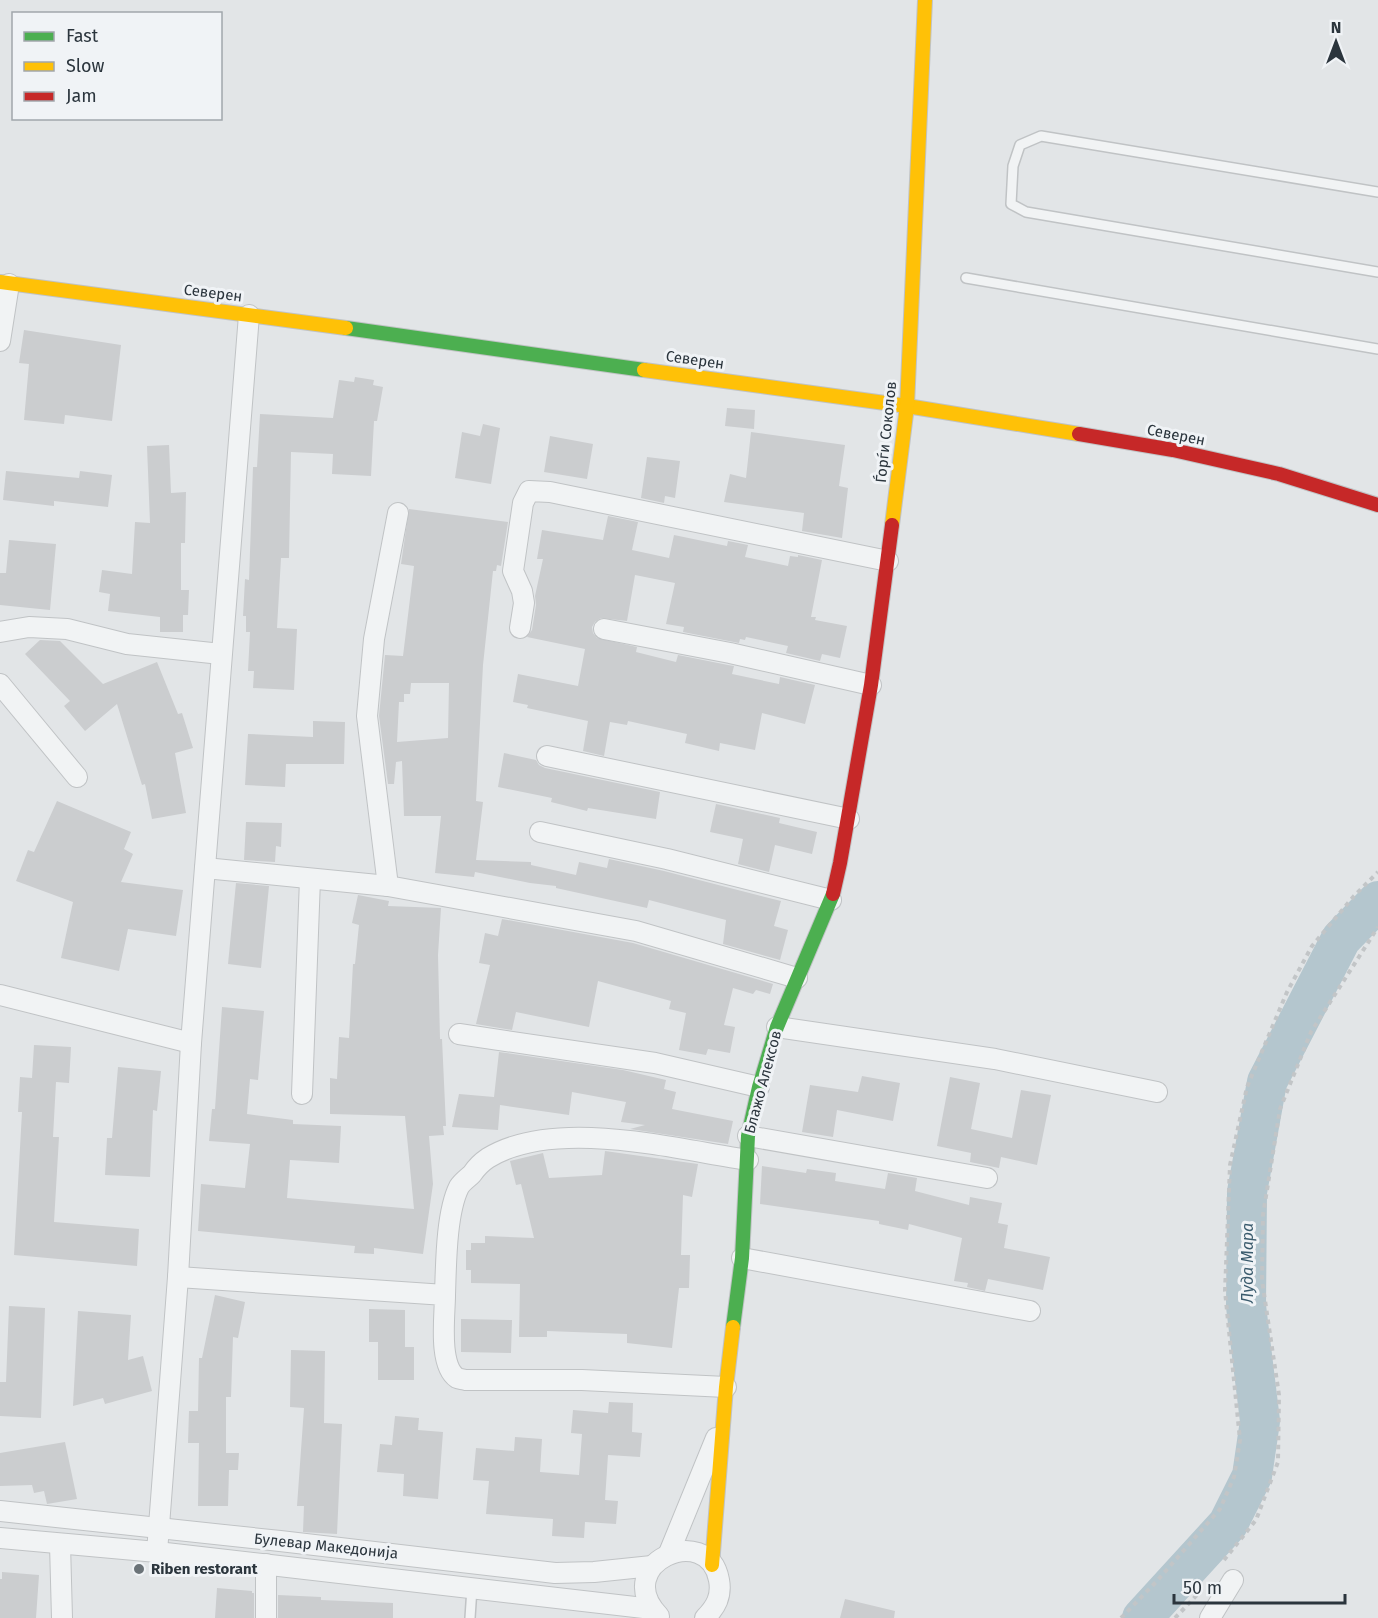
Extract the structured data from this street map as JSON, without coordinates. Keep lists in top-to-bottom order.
{
  "streets": {
    "street": [
      "Северен",
      "Ѓорѓи Соколов",
      "Блажо Алексов",
      "Булевар Македонија"
    ]
  },
  "crossings": [
    ["Северен", "Ѓорѓи Соколов"],
    ["Ѓорѓи Соколов", "Блажо Алексов"]
  ],
  "water": ["Луда Мара"],
  "places": ["Riben restorant"],
  "legend": ["Fast", "Slow", "Jam"],
  "scale_bar": "50 m",
  "north": "top"
}
